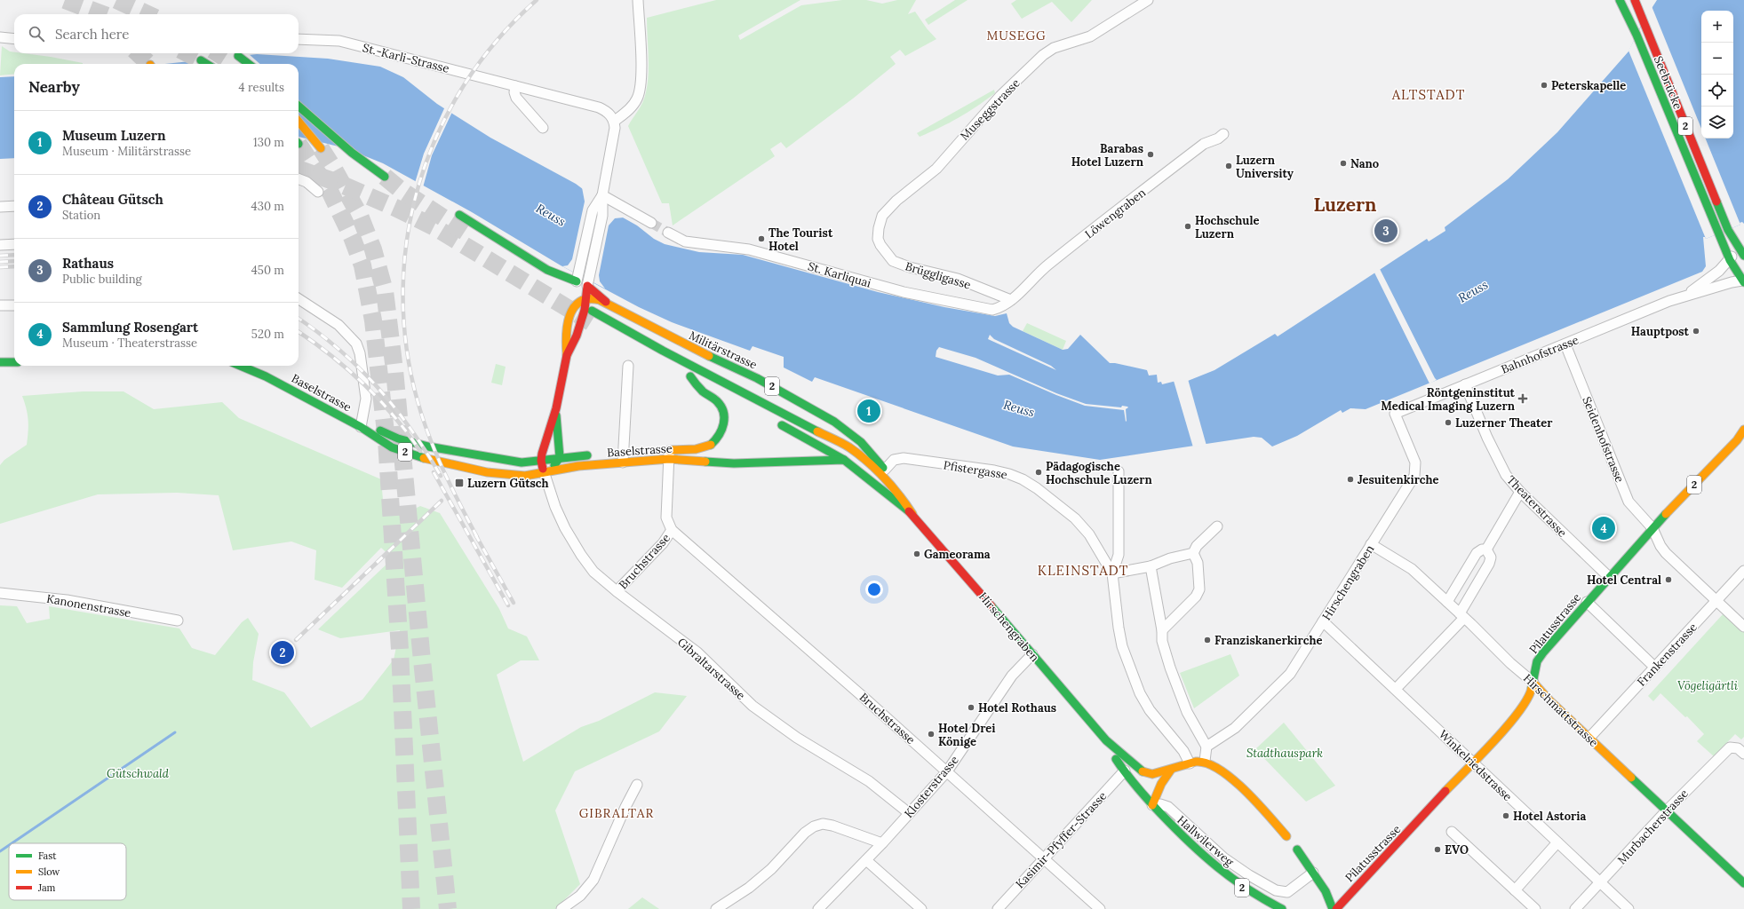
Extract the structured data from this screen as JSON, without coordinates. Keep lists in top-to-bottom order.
{
  "streets": {
    "main road": [
      "Seebrücke",
      "2",
      "Militärstrasse",
      "Baselstrasse",
      "Hirschengraben",
      "Pilatusstrasse",
      "Hirschmattstrasse",
      "Hallwilerweg"
    ],
    "street": [
      "St.-Karli-Strasse",
      "Museggstrasse",
      "Löwengraben",
      "St. Karliquai",
      "Brüggligasse",
      "Bahnhofstrasse",
      "Seidenhofstrasse",
      "Pfistergasse",
      "Theaterstrasse",
      "Bruchstrasse",
      "Kanonenstrasse",
      "Frankenstrasse",
      "Gibraltarstrasse",
      "Winkelriedstrasse",
      "Klosterstrasse",
      "Murbacherstrasse",
      "Kasimir-Pfyffer-Strasse"
    ]
  },
  "crossings": [
    ["Seebrücke", "2"],
    ["Seebrücke", "Bahnhofstrasse"],
    ["Museggstrasse", "Brüggligasse"],
    ["2", "Militärstrasse"],
    ["2", "Bahnhofstrasse"],
    ["2", "Baselstrasse"],
    ["2", "Pfistergasse"],
    ["2", "Hirschengraben"],
    ["2", "Gibraltarstrasse"],
    ["2", "Kasimir-Pfyffer-Strasse"],
    ["2", "Hallwilerweg"],
    ["Löwengraben", "St. Karliquai"],
    ["Löwengraben", "Brüggligasse"],
    ["St. Karliquai", "Brüggligasse"],
    ["Militärstrasse", "Pfistergasse"],
    ["Bahnhofstrasse", "Seidenhofstrasse"],
    ["Bahnhofstrasse", "Theaterstrasse"],
    ["Bahnhofstrasse", "Hirschengraben"],
    ["Baselstrasse", "Bruchstrasse"],
    ["Baselstrasse", "Gibraltarstrasse"],
    ["Seidenhofstrasse", "Pilatusstrasse"],
    ["Seidenhofstrasse", "Frankenstrasse"],
    ["Theaterstrasse", "Pilatusstrasse"],
    ["Bruchstrasse", "Gibraltarstrasse"],
    ["Bruchstrasse", "Klosterstrasse"],
    ["Bruchstrasse", "Kasimir-Pfyffer-Strasse"],
    ["Hirschengraben", "Hirschmattstrasse"],
    ["Hirschengraben", "Winkelriedstrasse"],
    ["Hirschengraben", "Klosterstrasse"],
    ["Pilatusstrasse", "Hirschmattstrasse"],
    ["Pilatusstrasse", "Winkelriedstrasse"],
    ["Frankenstrasse", "Hirschmattstrasse"],
    ["Gibraltarstrasse", "Klosterstrasse"],
    ["Hirschmattstrasse", "Murbacherstrasse"],
    ["Winkelriedstrasse", "Murbacherstrasse"],
    ["Kasimir-Pfyffer-Strasse", "Hallwilerweg"]
  ],
  "districts": [
    "MUSEGG",
    "ALTSTADT",
    "Luzern",
    "KLEINSTADT",
    "GIBRALTAR"
  ],
  "water": ["Reuss"],
  "parks": ["Vögeligärtli", "Stadthauspark", "Gütschwald"],
  "places": {
    "other": [
      "Peterskapelle",
      "Barabas Hotel Luzern",
      "Nano",
      "Luzern University",
      "Hochschule Luzern",
      "The Tourist Hotel",
      "Hauptpost",
      "Luzerner Theater",
      "Pädagogische Hochschule Luzern",
      "Jesuitenkirche",
      "Gameorama",
      "Hotel Central",
      "Franziskanerkirche",
      "Hotel Rothaus",
      "Hotel Drei Könige",
      "Hotel Astoria",
      "EVO"
    ],
    "health": ["Röntgeninstitut Medical Imaging Luzern"],
    "transit": ["Luzern Gütsch"]
  },
  "legend": ["Fast", "Slow", "Jam"],
  "page": {
    "map_buttons": ["+", "−"],
    "search": "Search here",
    "heading": ["Nearby", "4 results"],
    "list": [
      {
        "mark": "1",
        "name": "Museum Luzern",
        "note": "Museum · Militärstrasse",
        "value": "130 m"
      },
      {
        "mark": "2",
        "name": "Château Gütsch",
        "note": "Station",
        "value": "430 m"
      },
      {
        "mark": "3",
        "name": "Rathaus",
        "note": "Public building",
        "value": "450 m"
      },
      {
        "mark": "4",
        "name": "Sammlung Rosengart",
        "note": "Museum · Theaterstrasse",
        "value": "520 m"
      }
    ],
    "pins": [
      "3",
      "1",
      "4",
      "2"
    ]
  }
}
